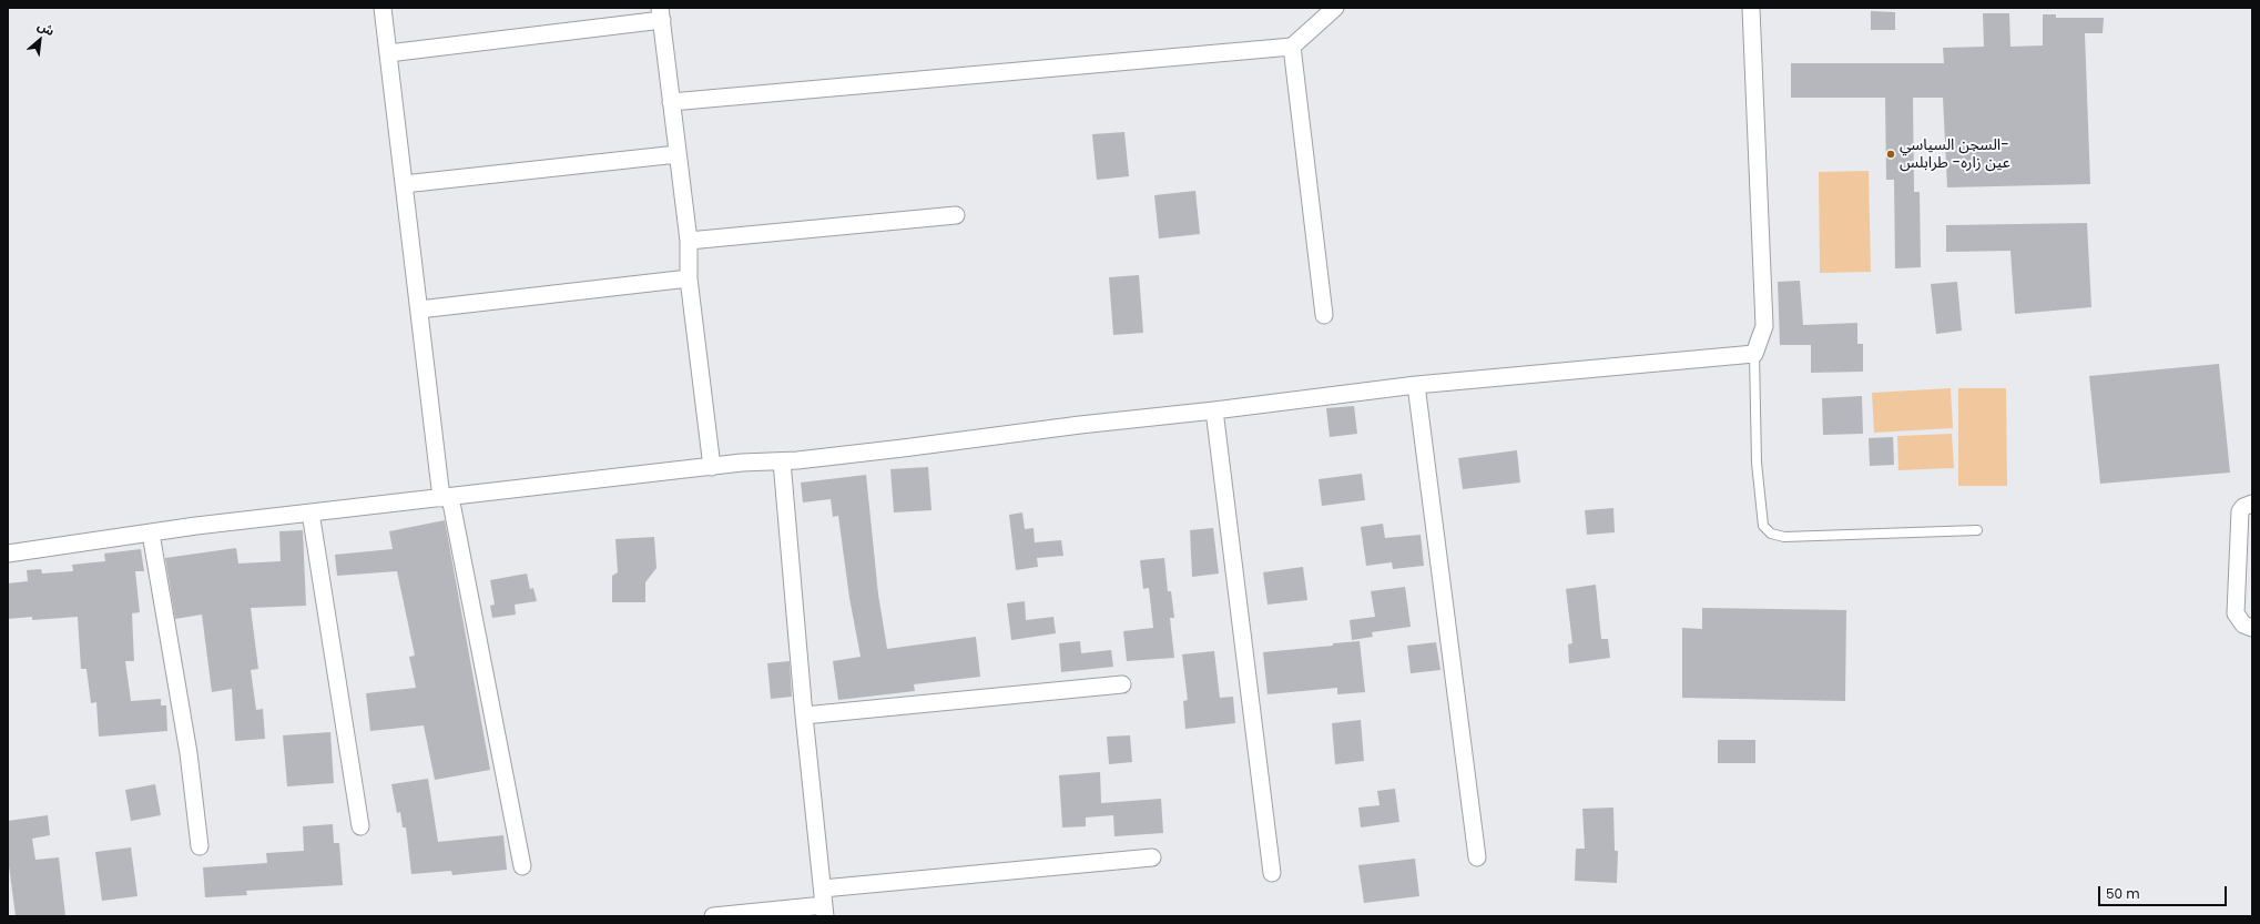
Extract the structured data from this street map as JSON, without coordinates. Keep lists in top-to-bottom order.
{
  "places": ["السجن السياسي- عين زاره- طرابلس"],
  "scale_bar": "50 m",
  "north": "top right"
}
